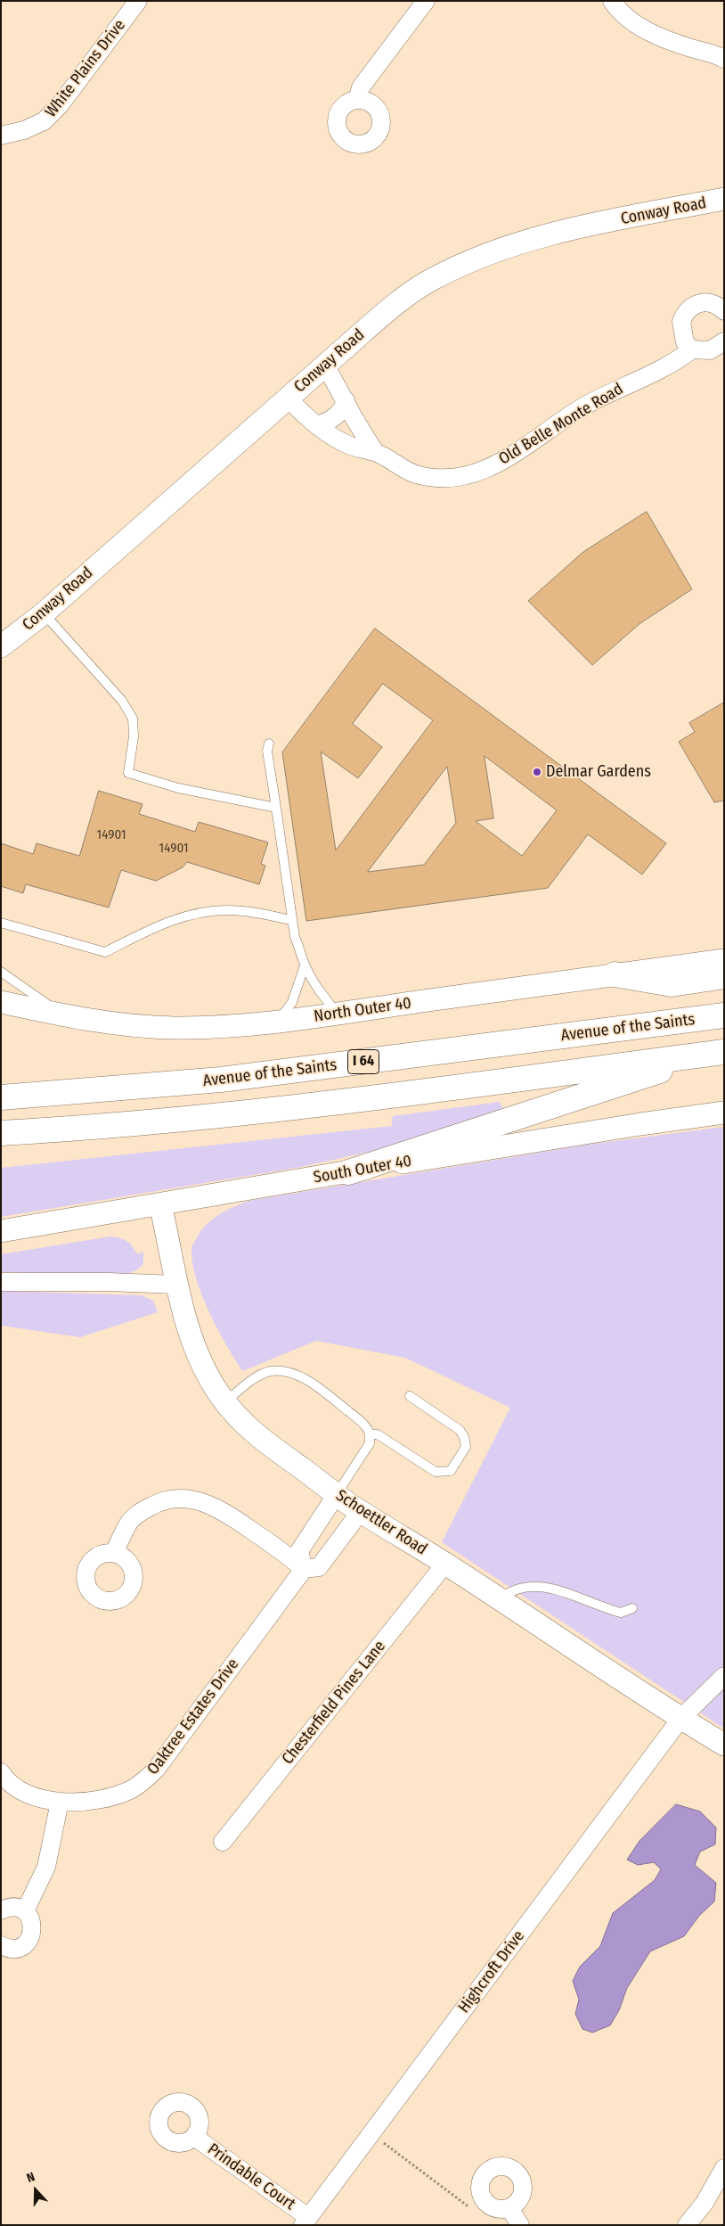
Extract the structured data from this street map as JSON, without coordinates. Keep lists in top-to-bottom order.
{
  "streets": {
    "highway": ["Avenue of the Saints", "I 64"],
    "street": [
      "White Plains Drive",
      "Conway Road",
      "Old Belle Monte Road",
      "North Outer 40",
      "South Outer 40",
      "Schoettler Road",
      "Chesterfield Pines Lane",
      "Oaktree Estates Drive",
      "Highcroft Drive",
      "Prindable Court"
    ]
  },
  "crossings": [
    ["Conway Road", "Old Belle Monte Road"],
    ["South Outer 40", "Schoettler Road"],
    ["Schoettler Road", "Chesterfield Pines Lane"],
    ["Schoettler Road", "Highcroft Drive"],
    ["Highcroft Drive", "Prindable Court"]
  ],
  "places": ["Delmar Gardens"],
  "house_numbers": ["14901", "14901"],
  "north": "top"
}
